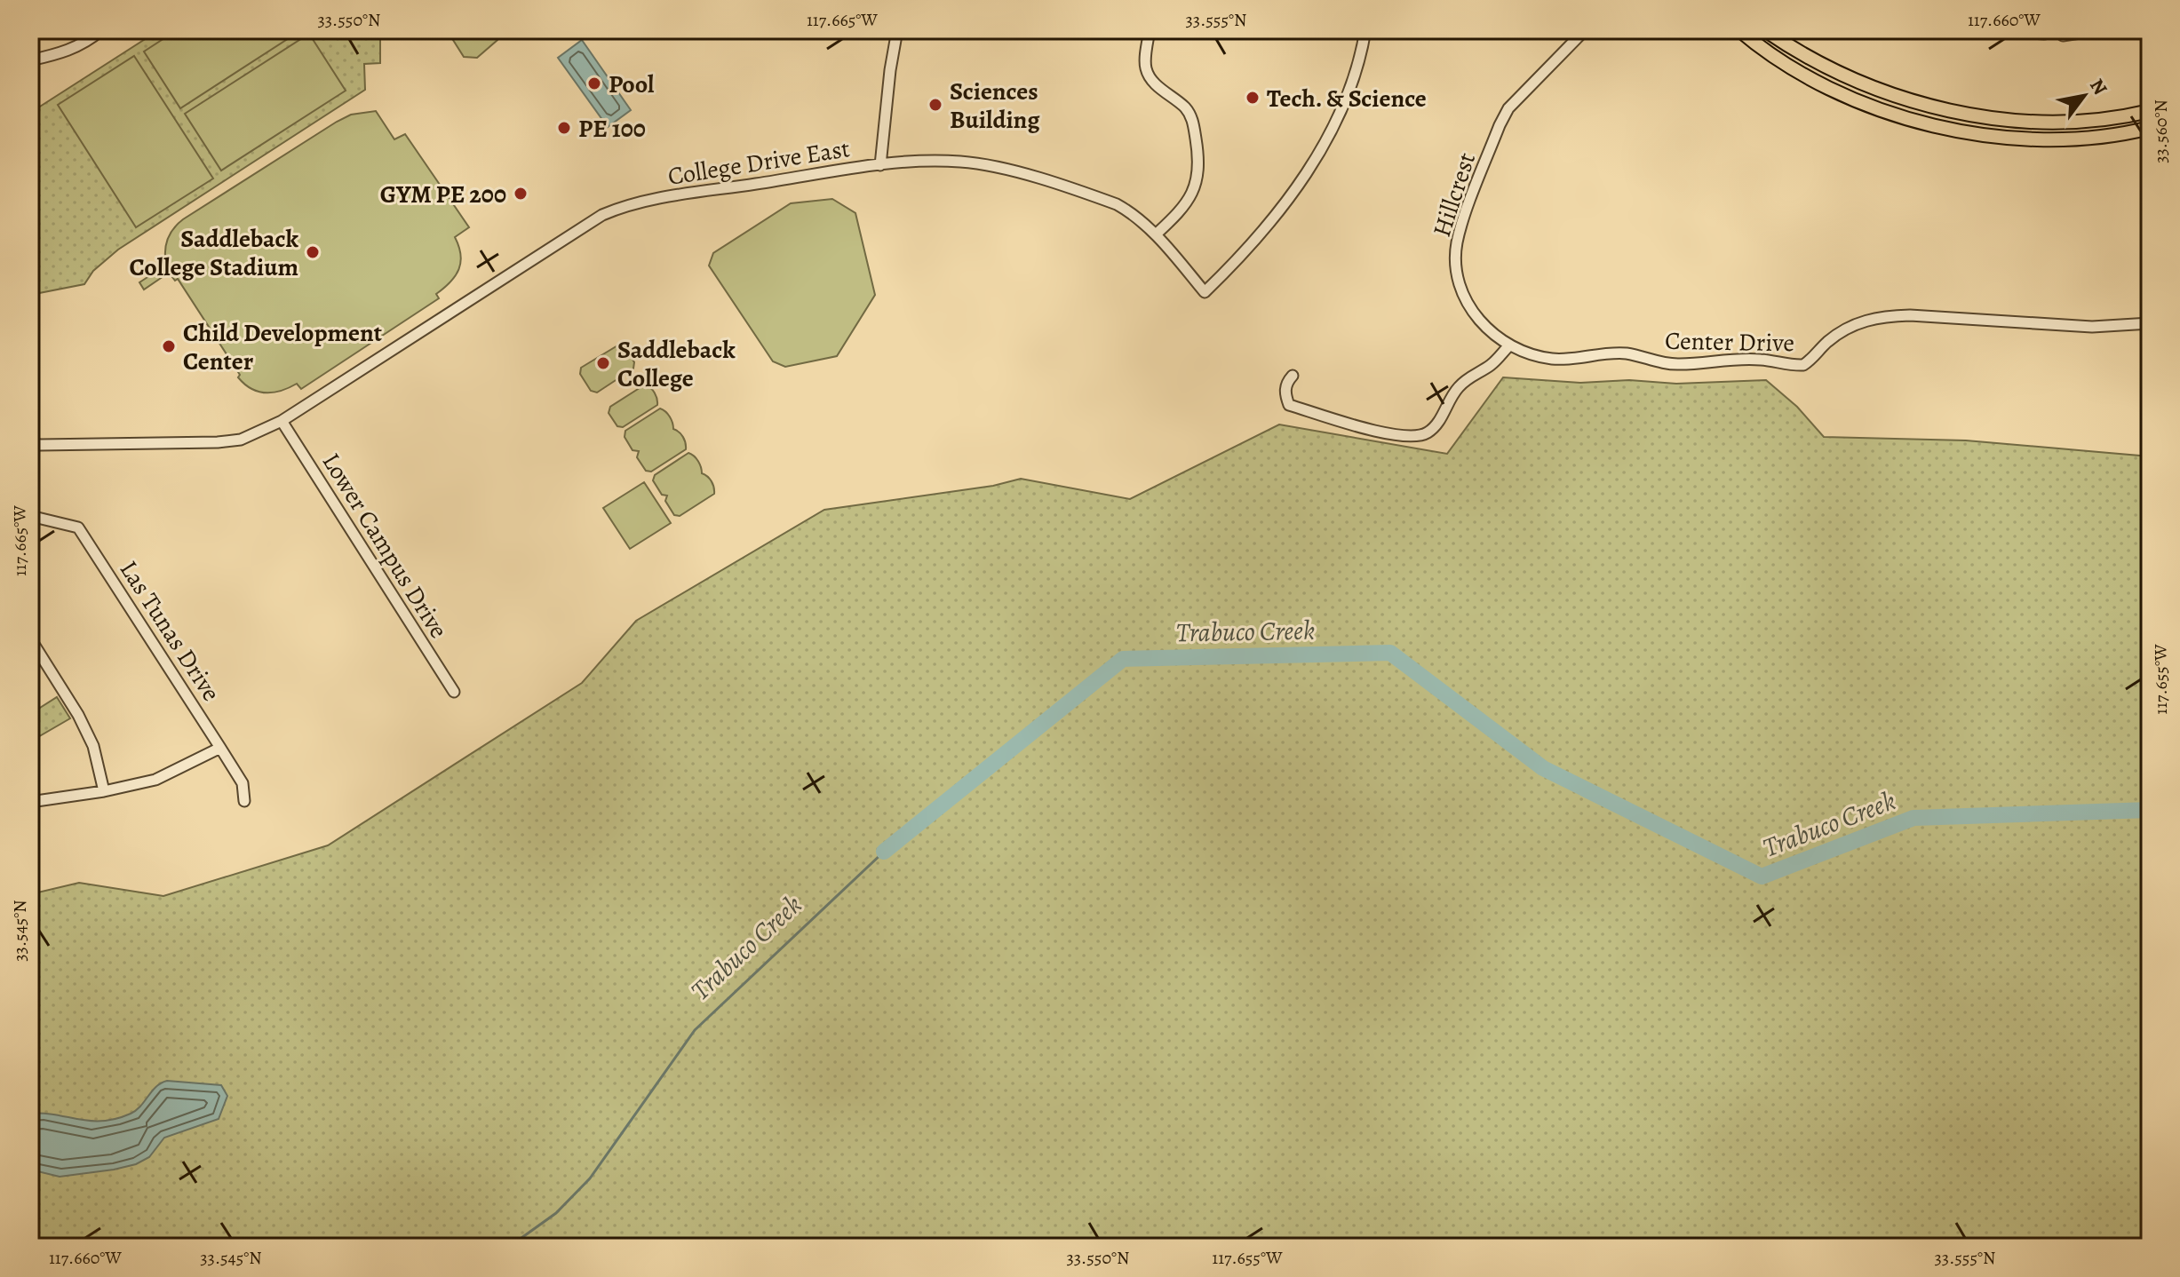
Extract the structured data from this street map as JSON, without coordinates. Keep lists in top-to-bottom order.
{
  "streets": {
    "street": [
      "College Drive East",
      "Hillcrest",
      "Center Drive",
      "Lower Campus Drive",
      "Las Tunas Drive"
    ]
  },
  "crossings": [
    ["College Drive East", "Lower Campus Drive"],
    ["Hillcrest", "Center Drive"]
  ],
  "water": ["Trabuco Creek"],
  "places": [
    "Pool",
    "Tech. & Science",
    "Sciences Building",
    "PE 100",
    "GYM PE 200",
    "Saddleback College Stadium",
    "Child Development Center",
    "Saddleback College"
  ],
  "north": "top right",
  "coordinates": [
    "33.550°N",
    "117.665°W",
    "33.555°N",
    "117.660°W",
    "33.560°N",
    "117.655°W",
    "33.545°N"
  ]
}
